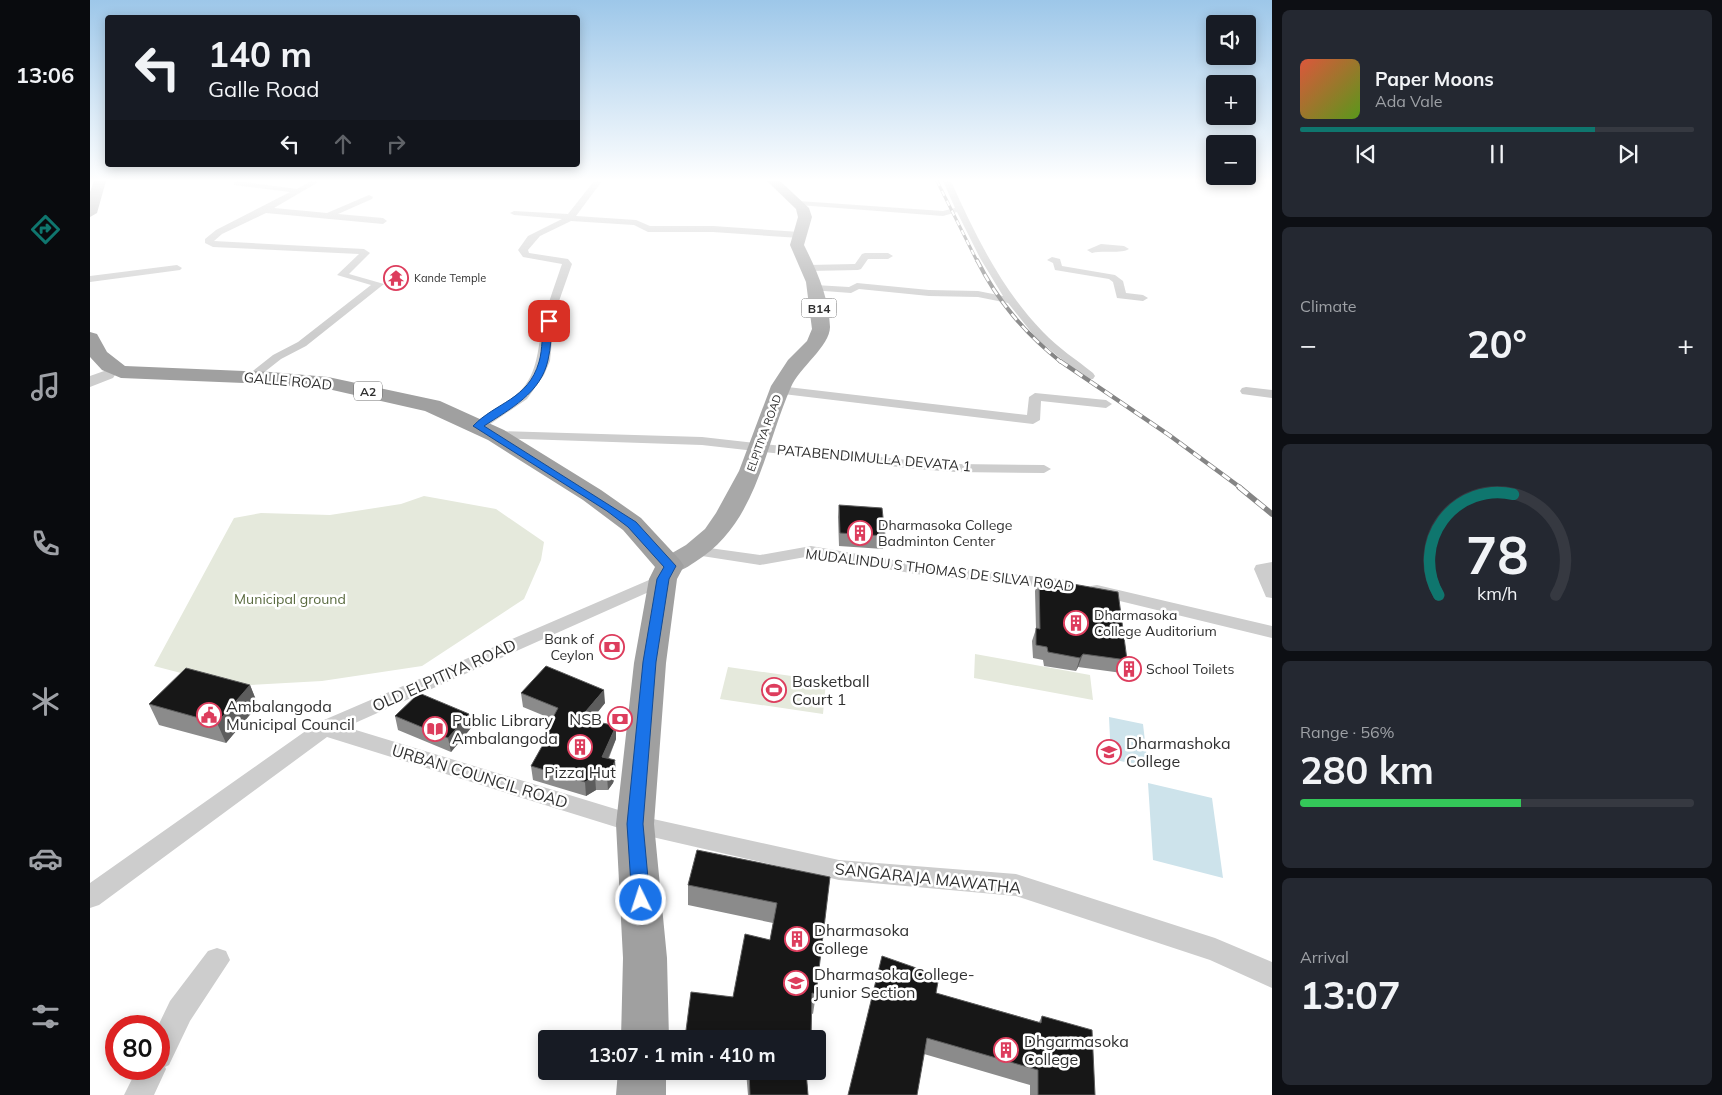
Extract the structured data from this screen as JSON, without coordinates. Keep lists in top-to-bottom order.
{
  "streets": {
    "highway": ["GALLE ROAD", "A2"],
    "main road": ["B14", "ELPITIYA ROAD"],
    "street": [
      "PATABENDIMULLA DEVATA 1",
      "MUDALINDU S THOMAS DE SILVA ROAD",
      "OLD ELPITIYA ROAD",
      "URBAN COUNCIL ROAD",
      "SANGARAJA MAWATHA"
    ]
  },
  "crossings": [
    ["GALLE ROAD", "ELPITIYA ROAD"],
    ["GALLE ROAD", "PATABENDIMULLA DEVATA 1"],
    ["GALLE ROAD", "MUDALINDU S THOMAS DE SILVA ROAD"],
    ["GALLE ROAD", "OLD ELPITIYA ROAD"],
    ["ELPITIYA ROAD", "PATABENDIMULLA DEVATA 1"],
    ["ELPITIYA ROAD", "MUDALINDU S THOMAS DE SILVA ROAD"],
    ["ELPITIYA ROAD", "OLD ELPITIYA ROAD"],
    ["MUDALINDU S THOMAS DE SILVA ROAD", "OLD ELPITIYA ROAD"],
    ["OLD ELPITIYA ROAD", "URBAN COUNCIL ROAD"],
    ["URBAN COUNCIL ROAD", "SANGARAJA MAWATHA"]
  ],
  "parks": ["Municipal ground"],
  "places": {
    "temple": ["Kande Temple"],
    "building": [
      "Dharmasoka College Badminton Center",
      "Dharmasoka College Auditorium",
      "School Toilets",
      "Pizza Hut",
      "Dharmasoka College",
      "Dhgarmasoka College"
    ],
    "bank": ["Bank of Ceylon", "NSB"],
    "sports": ["Basketball Court 1"],
    "public building": ["Ambalangoda Municipal Council"],
    "library": ["Public Library Ambalangoda"],
    "school or university": ["Dharmashoka College", "Dharmasoka College- Junior Section"]
  },
  "page": {
    "tabs": "13:06",
    "map_buttons": ["+", "−"],
    "turn": ["140 m", "Galle Road"],
    "song": ["Paper Moons", "Ada Vale"],
    "tile": [
      "Climate",
      ["Range · 56%", "280 km"],
      ["Arrival", "13:07"]
    ],
    "heat": ["−", "20°", "+"],
    "limit": "80",
    "trip": "13:07 · 1 min · 410 m",
    "gauge": ["78", "km/h"]
  }
}
